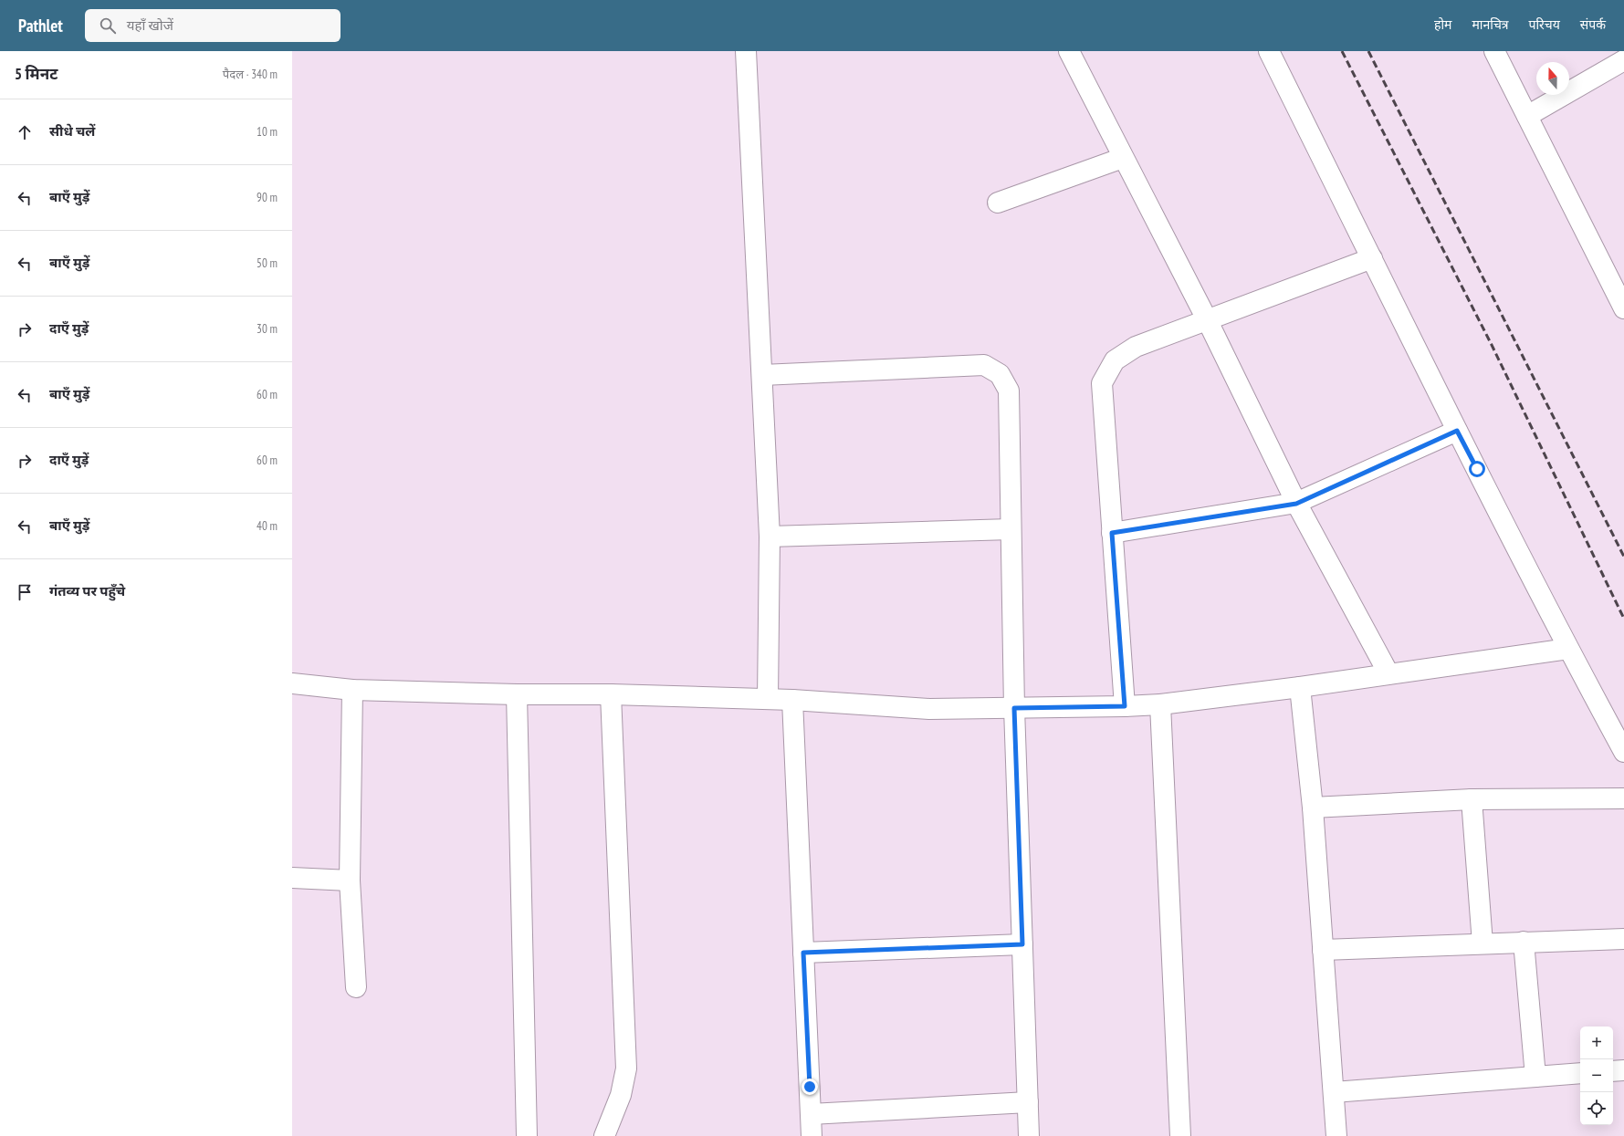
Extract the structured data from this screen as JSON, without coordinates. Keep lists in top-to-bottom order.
{
  "north": "top",
  "page": {
    "header": "Pathlet",
    "search": "यहाँ खोजें",
    "nav": [
      "होम",
      "मानचित्र",
      "परिचय",
      "संपर्क"
    ],
    "heading": ["5 मिनट", "पैदल · 340 m"],
    "list": [
      ["सीधे चलें", "10 m"],
      ["बाएँ मुड़ें", "90 m"],
      ["बाएँ मुड़ें", "50 m"],
      ["दाएँ मुड़ें", "30 m"],
      ["बाएँ मुड़ें", "60 m"],
      ["दाएँ मुड़ें", "60 m"],
      ["बाएँ मुड़ें", "40 m"],
      "गंतव्य पर पहुँचे"
    ],
    "map_buttons": ["+", "−"]
  }
}
